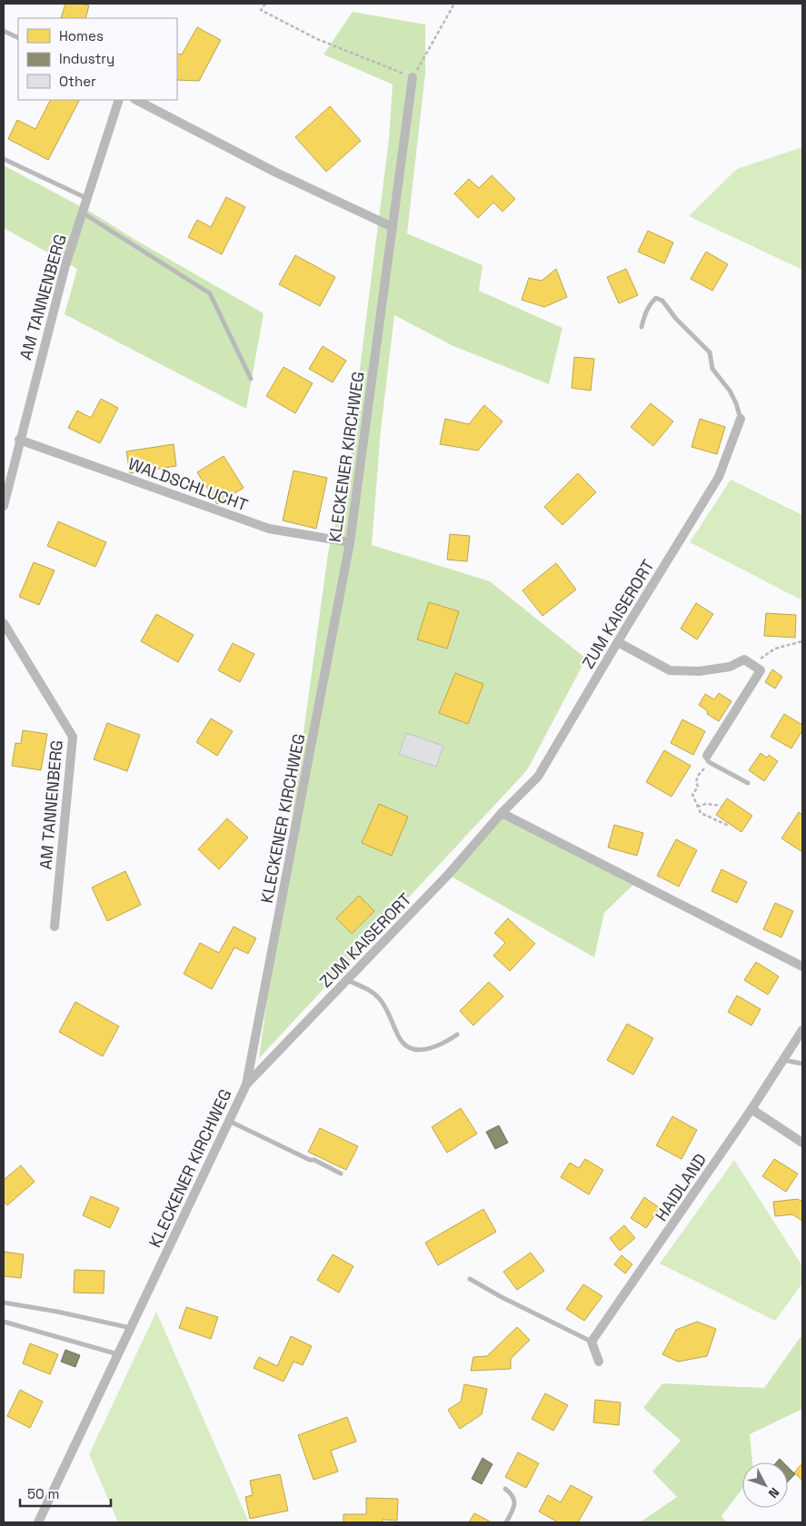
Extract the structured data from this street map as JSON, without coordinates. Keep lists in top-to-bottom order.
{
  "streets": {
    "street": [
      "AM TANNENBERG",
      "KLECKENER KIRCHWEG",
      "WALDSCHLUCHT",
      "ZUM KAISERORT",
      "HAIDLAND"
    ]
  },
  "crossings": [
    ["AM TANNENBERG", "WALDSCHLUCHT"],
    ["KLECKENER KIRCHWEG", "WALDSCHLUCHT"],
    ["KLECKENER KIRCHWEG", "ZUM KAISERORT"]
  ],
  "legend": ["Homes", "Industry", "Other"],
  "scale_bar": "50 m",
  "north": "bottom right"
}
